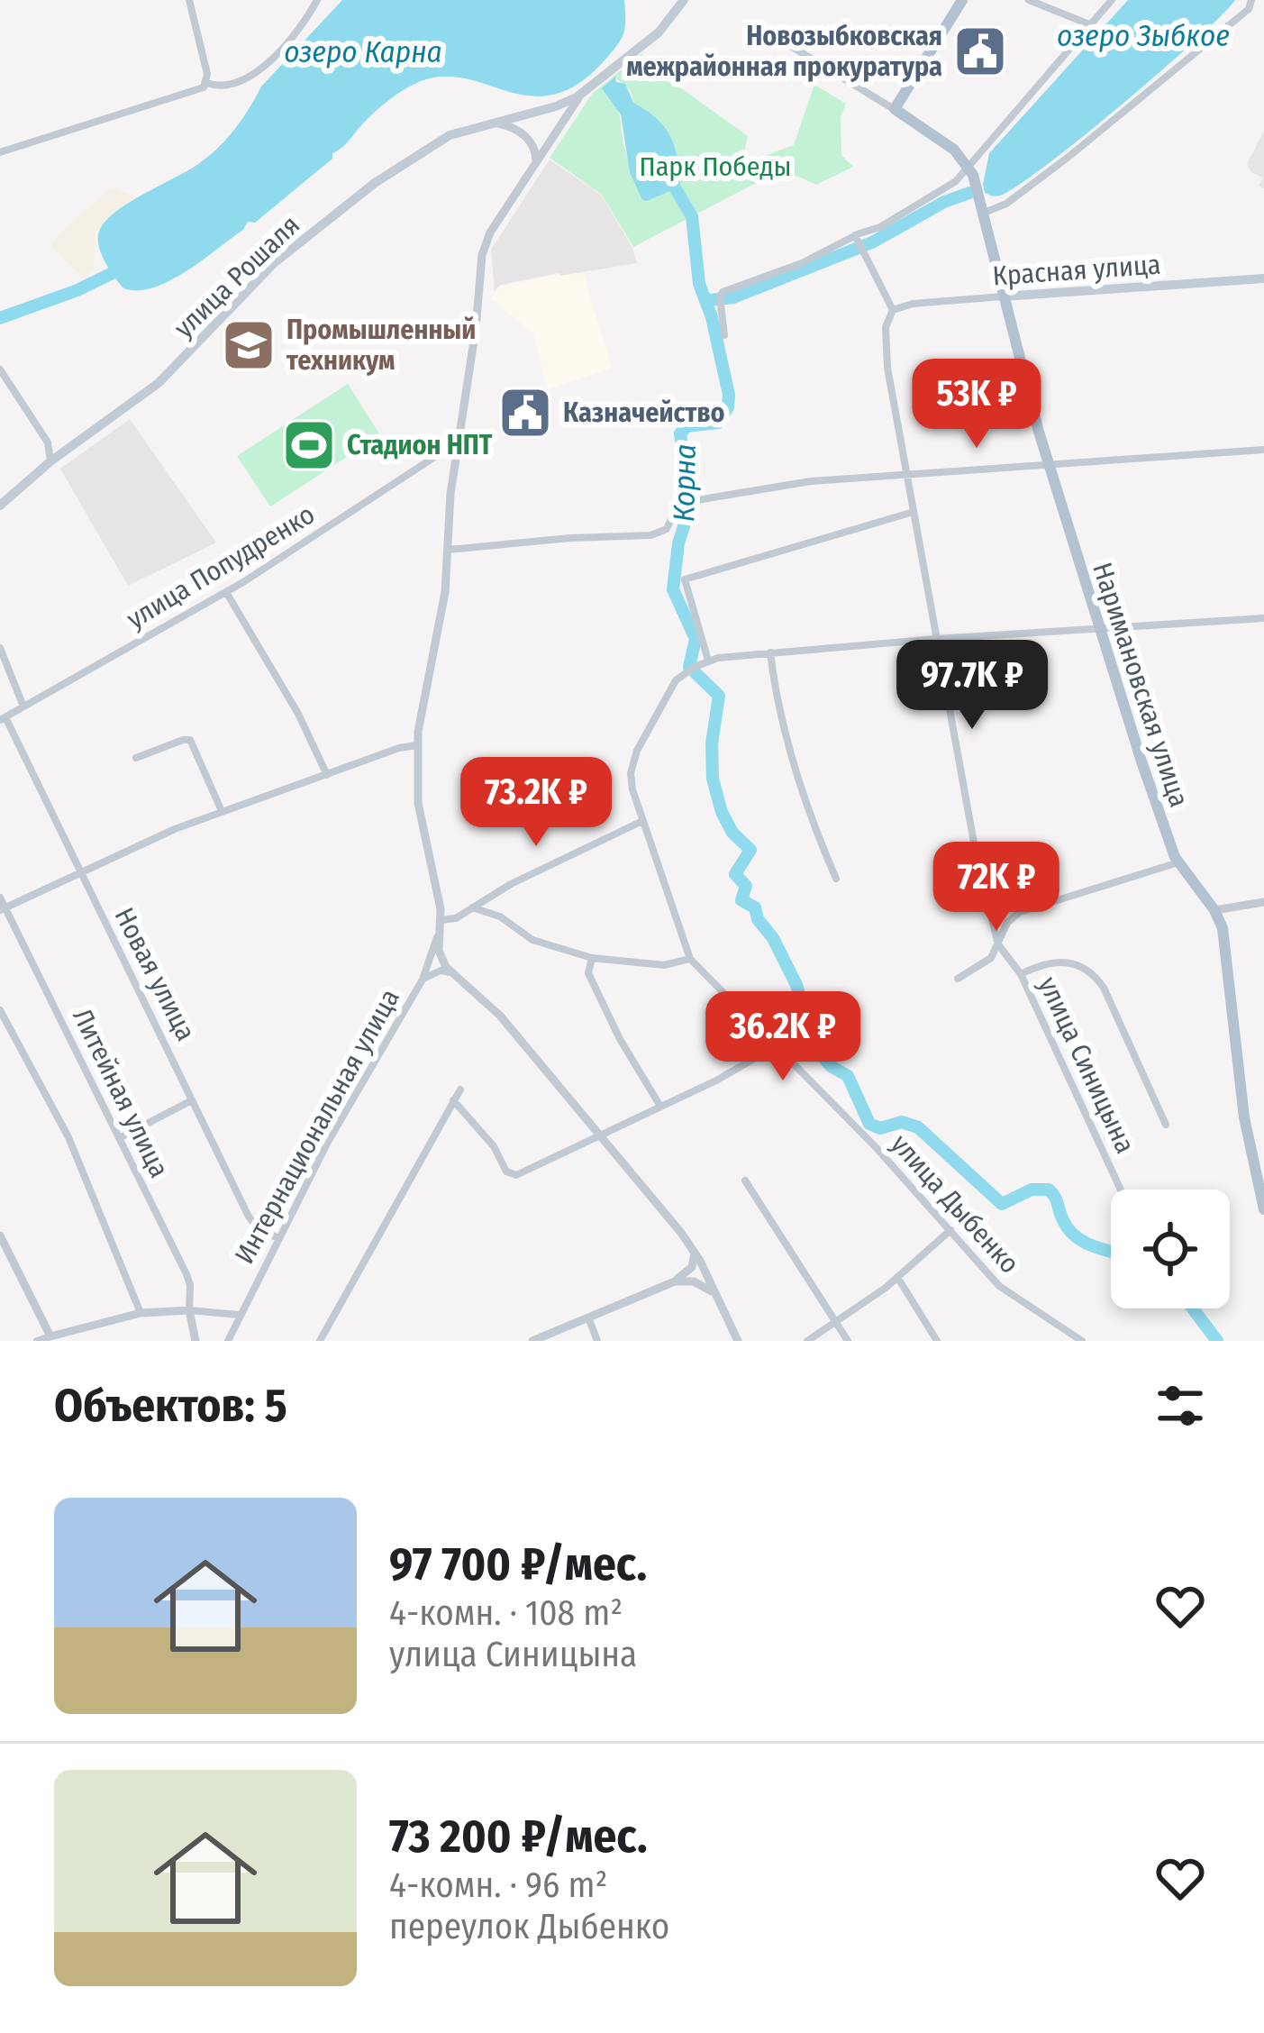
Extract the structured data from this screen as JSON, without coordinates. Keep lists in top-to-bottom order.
{
  "streets": {
    "main road": ["Красная улица", "улица Рошаля", "Наримановская улица"],
    "street": [
      "улица Попудренко",
      "Новая улица",
      "улица Синицына",
      "Литейная улица",
      "Интернациональная улица",
      "улица Дыбенко"
    ]
  },
  "crossings": [
    ["Красная улица", "Наримановская улица"],
    ["Красная улица", "улица Синицына"],
    ["улица Рошаля", "Интернациональная улица"],
    ["улица Попудренко", "Новая улица"],
    ["улица Попудренко", "Интернациональная улица"],
    ["Новая улица", "Интернациональная улица"]
  ],
  "water": ["озеро Зыбкое", "озеро Карна", "Корна"],
  "parks": ["Парк Победы"],
  "places": {
    "public building": ["Новозыбковская межрайонная прокуратура", "Казначейство"],
    "school or university": ["Промышленный техникум"],
    "sports": ["Стадион НПТ"]
  },
  "page": {
    "price": [
      "53K ₽",
      "97.7K ₽",
      "73.2K ₽",
      "72K ₽",
      "36.2K ₽"
    ],
    "heading": "Объектов: 5",
    "list": [
      {
        "name": "97 700 ₽/мес.",
        "note": "4-комн. · 108 m² · улица Синицына"
      },
      {
        "name": "73 200 ₽/мес.",
        "note": "4-комн. · 96 m² · переулок Дыбенко"
      }
    ]
  }
}
